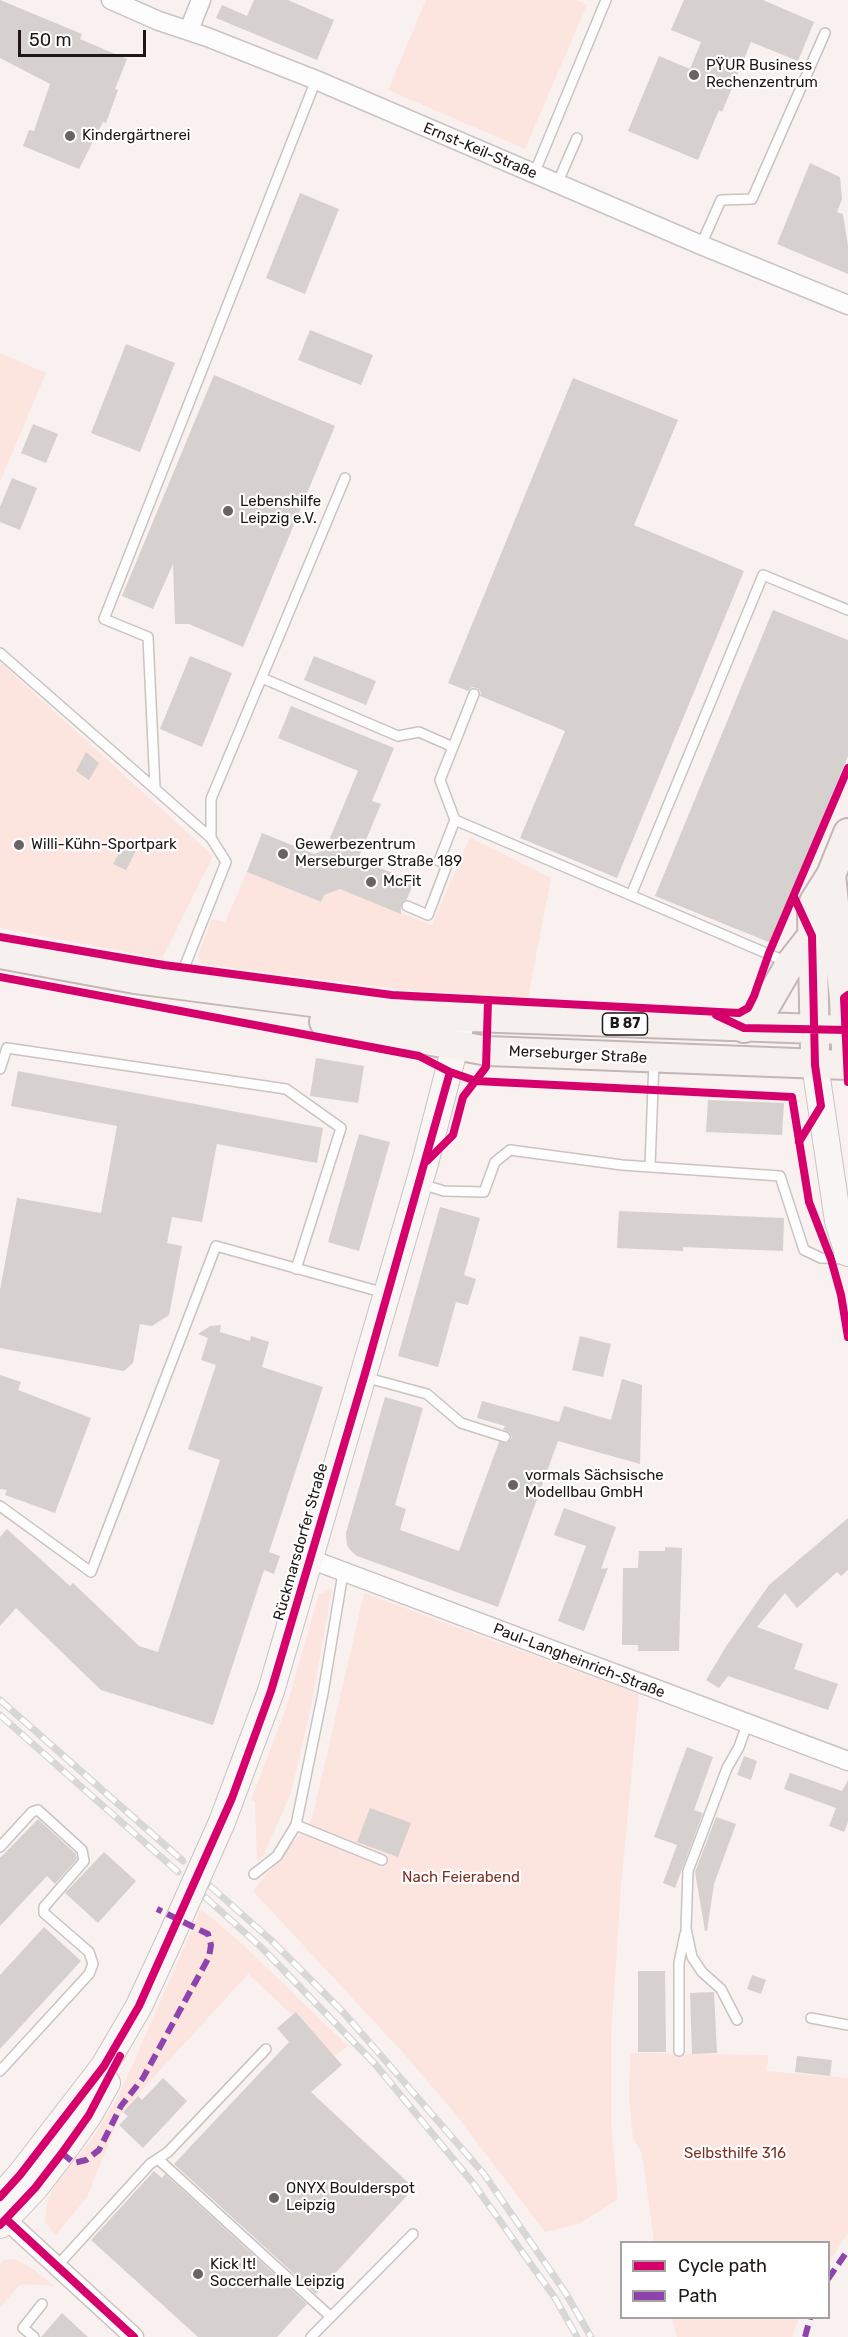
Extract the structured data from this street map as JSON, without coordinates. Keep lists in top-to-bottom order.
{
  "streets": {
    "main road": ["B 87", "Merseburger Straße", "Rückmarsdorfer Straße"],
    "street": ["Ernst-Keil-Straße", "Paul-Langheinrich-Straße"]
  },
  "crossings": [
    ["B 87", "Merseburger Straße"],
    ["Merseburger Straße", "Rückmarsdorfer Straße"],
    ["Rückmarsdorfer Straße", "Paul-Langheinrich-Straße"]
  ],
  "parks": ["Nach Feierabend", "Selbsthilfe 316"],
  "places": [
    "PŸUR Business Rechenzentrum",
    "Kindergärtnerei",
    "Lebenshilfe Leipzig e.V.",
    "Willi-Kühn-Sportpark",
    "Gewerbezentrum Merseburger Straße 189",
    "McFit",
    "vormals Sächsische Modellbau GmbH",
    "ONYX Boulderspot Leipzig",
    "Kick It! Soccerhalle Leipzig"
  ],
  "legend": ["Cycle path", "Path"],
  "scale_bar": "50 m"
}
